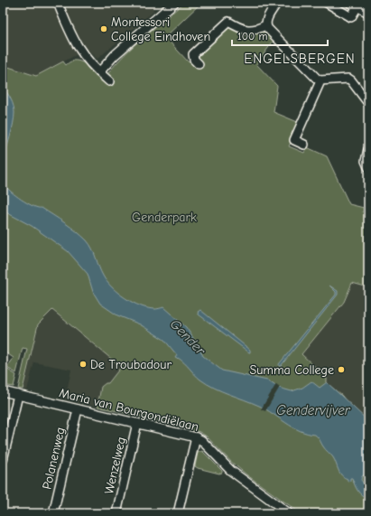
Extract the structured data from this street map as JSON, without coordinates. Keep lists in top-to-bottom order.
{
  "streets": {
    "street": ["Maria van Bourgondiëlaan", "Polanenweg", "Wenzelweg"]
  },
  "crossings": [
    ["Maria van Bourgondiëlaan", "Polanenweg"],
    ["Maria van Bourgondiëlaan", "Wenzelweg"]
  ],
  "districts": ["ENGELSBERGEN"],
  "water": ["Gender", "Gendervijver"],
  "parks": ["Genderpark"],
  "places": ["Montessori College Eindhoven", "De Troubadour", "Summa College"],
  "scale_bar": "100 m"
}
